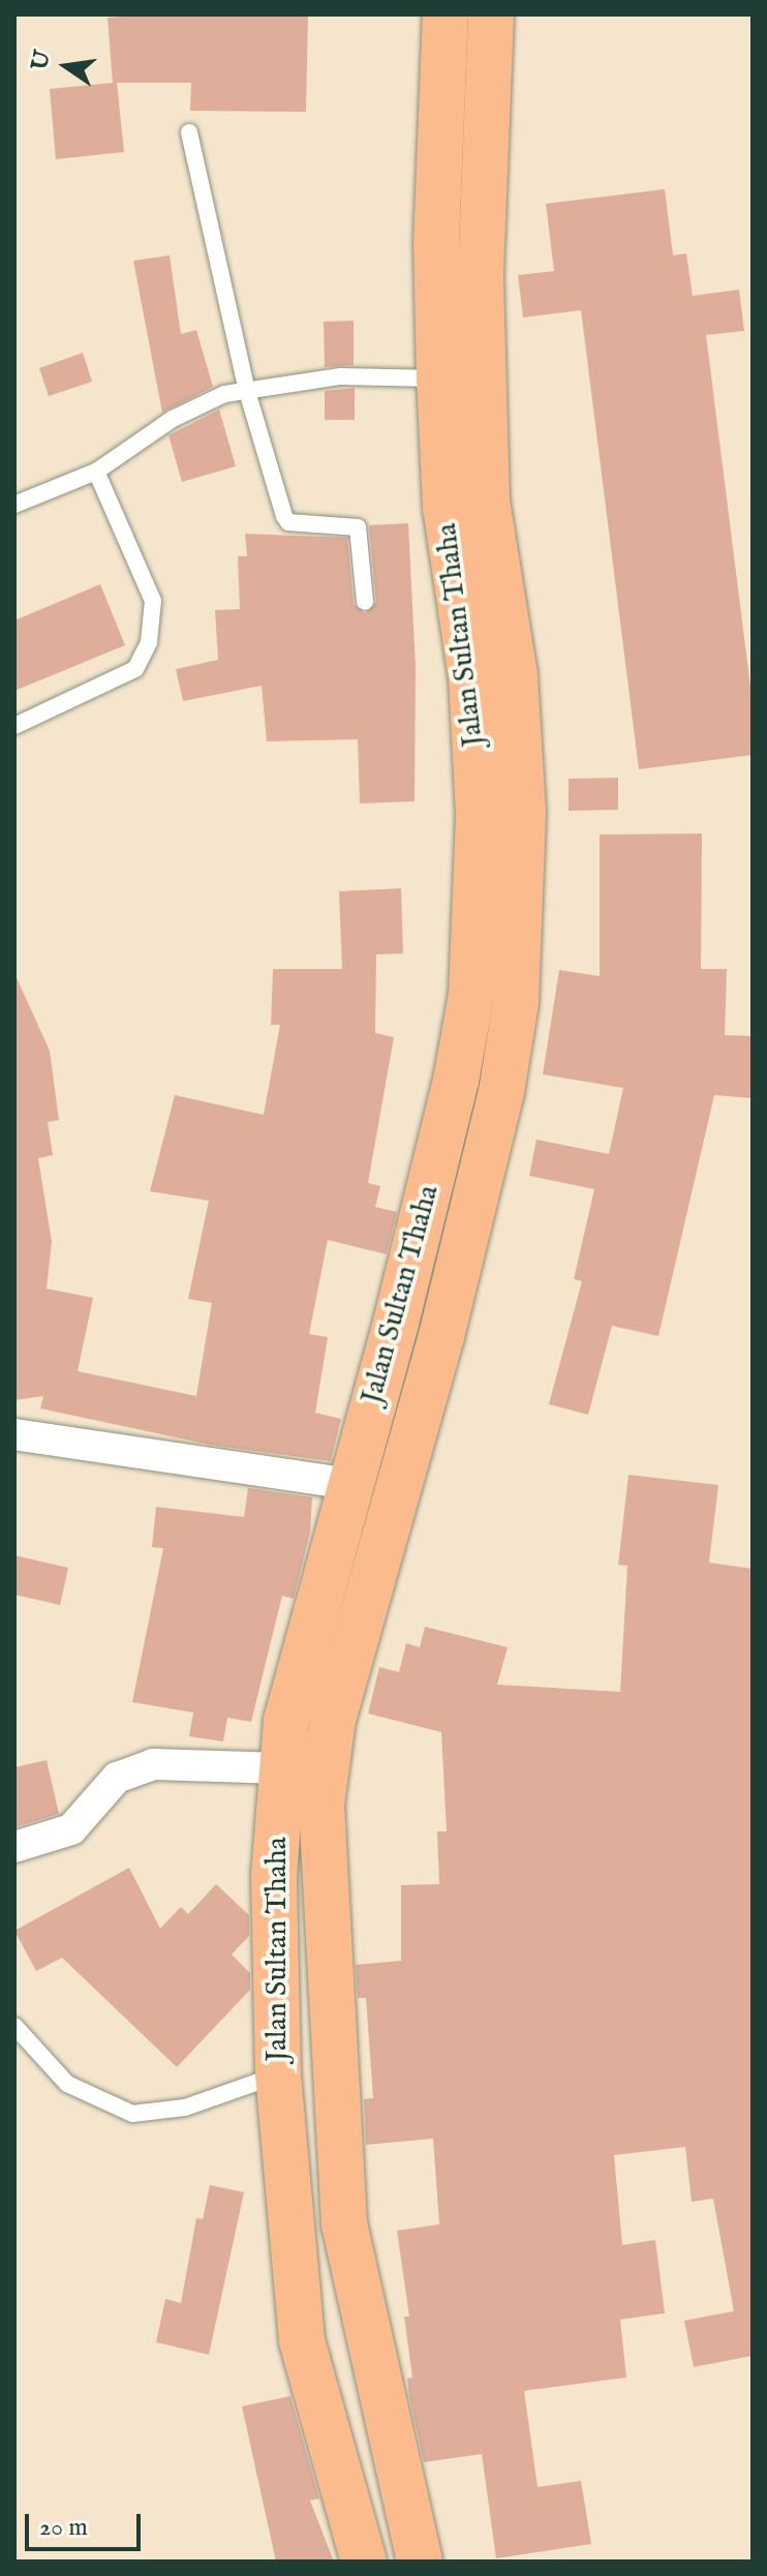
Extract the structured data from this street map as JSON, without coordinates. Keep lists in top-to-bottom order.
{
  "streets": {
    "highway": ["Jalan Sultan Thaha"]
  },
  "scale_bar": "20 m",
  "north": "left"
}
